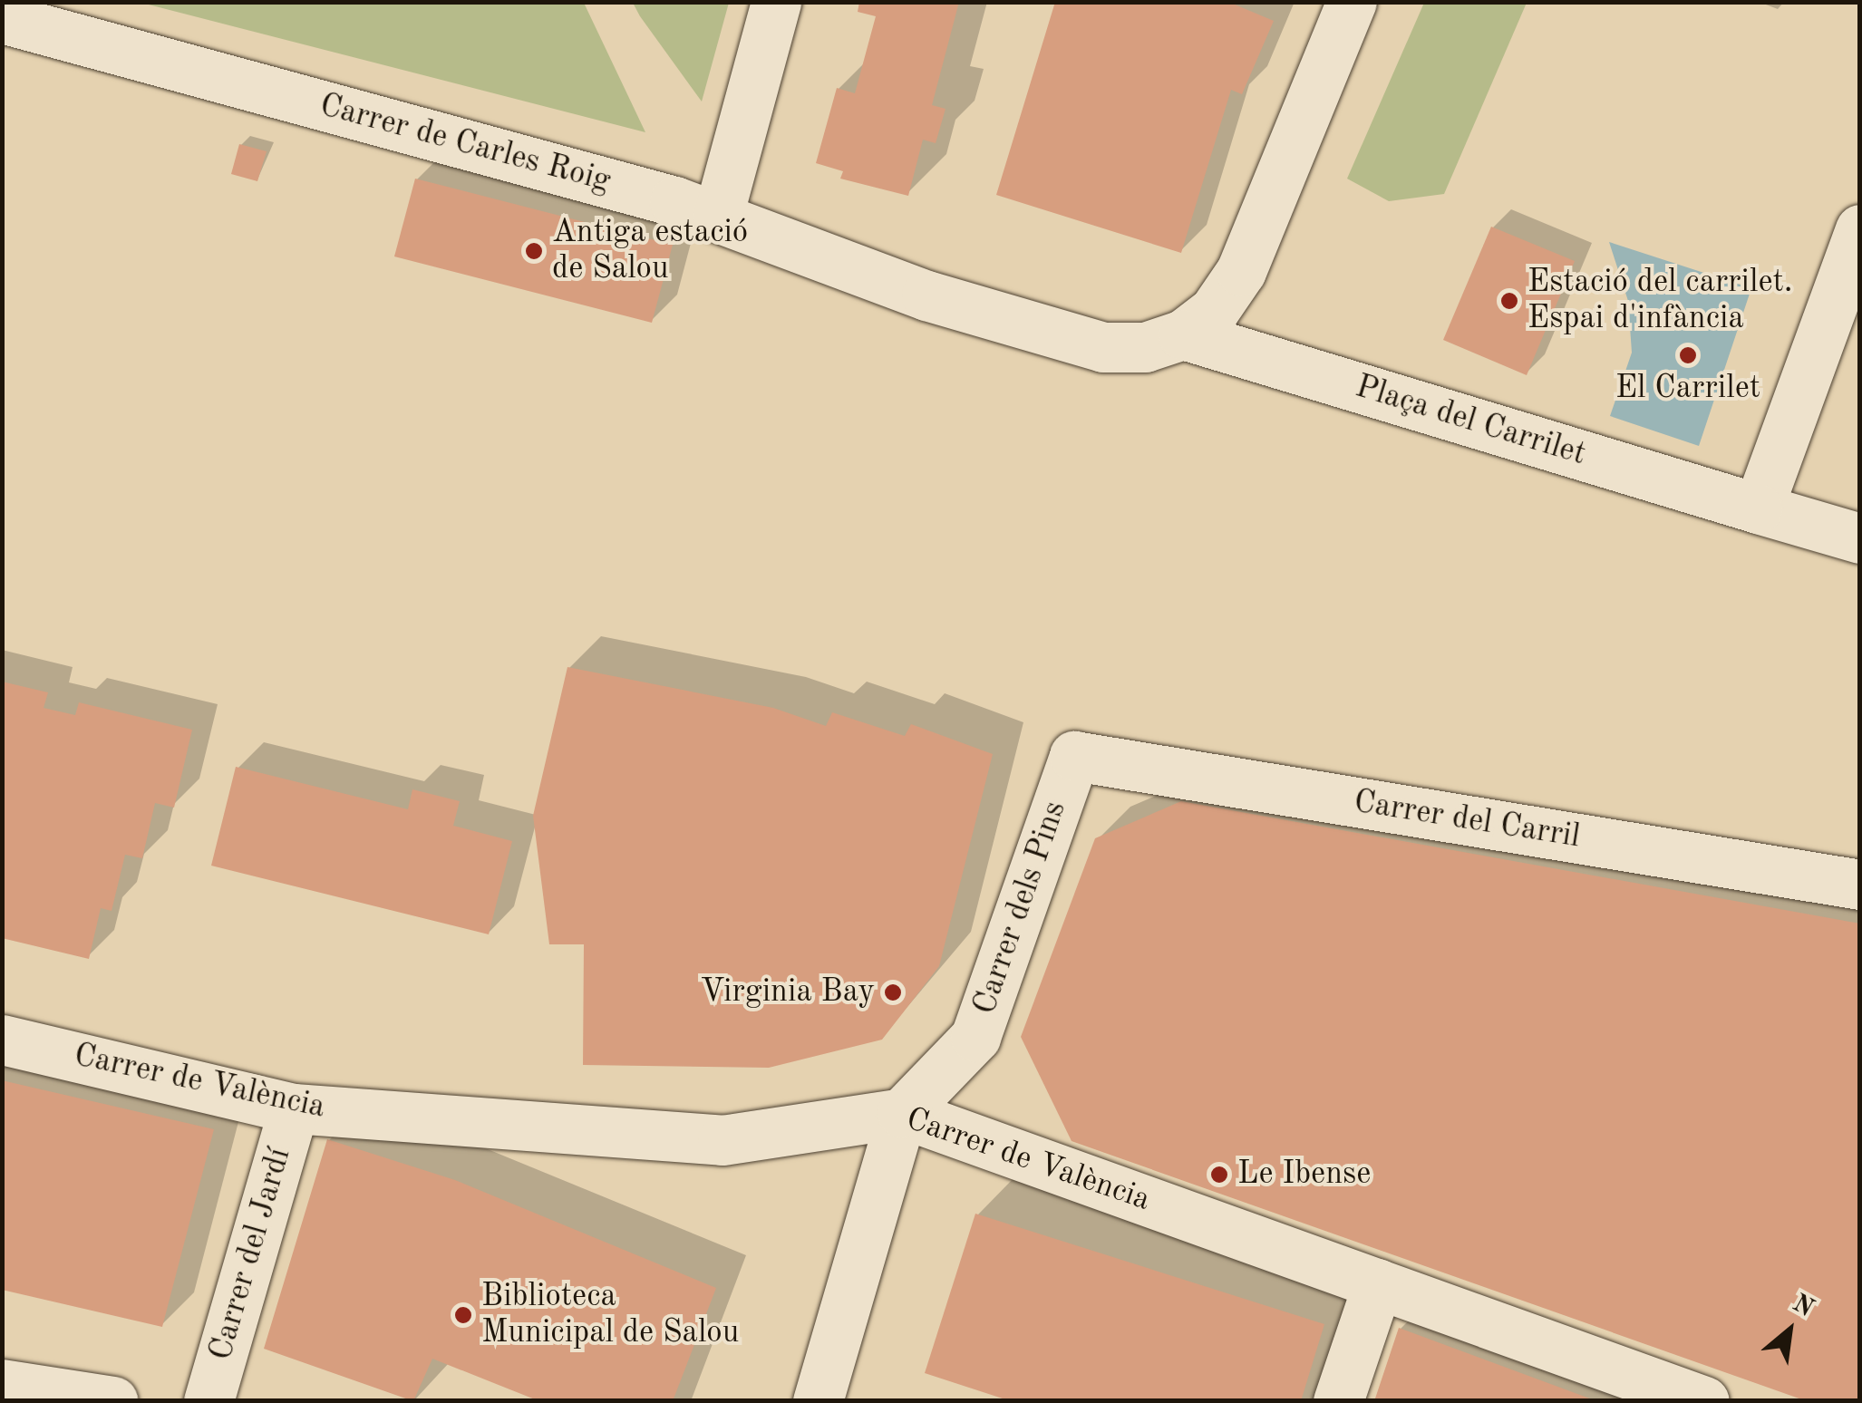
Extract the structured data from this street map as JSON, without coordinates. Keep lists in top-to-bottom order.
{
  "streets": {
    "street": [
      "Carrer de Carles Roig",
      "Plaça del Carrilet",
      "Carrer del Carril",
      "Carrer dels Pins",
      "Carrer de València",
      "Carrer del Jardí"
    ]
  },
  "crossings": [
    ["Carrer de Carles Roig", "Plaça del Carrilet"],
    ["Carrer del Carril", "Carrer dels Pins"],
    ["Carrer dels Pins", "Carrer de València"],
    ["Carrer de València", "Carrer del Jardí"]
  ],
  "places": [
    "Antiga estació de Salou",
    "Estació del carrilet. Espai d'infància",
    "El Carrilet",
    "Virginia Bay",
    "Le Ibense",
    "Biblioteca Municipal de Salou"
  ],
  "north": "top right"
}
